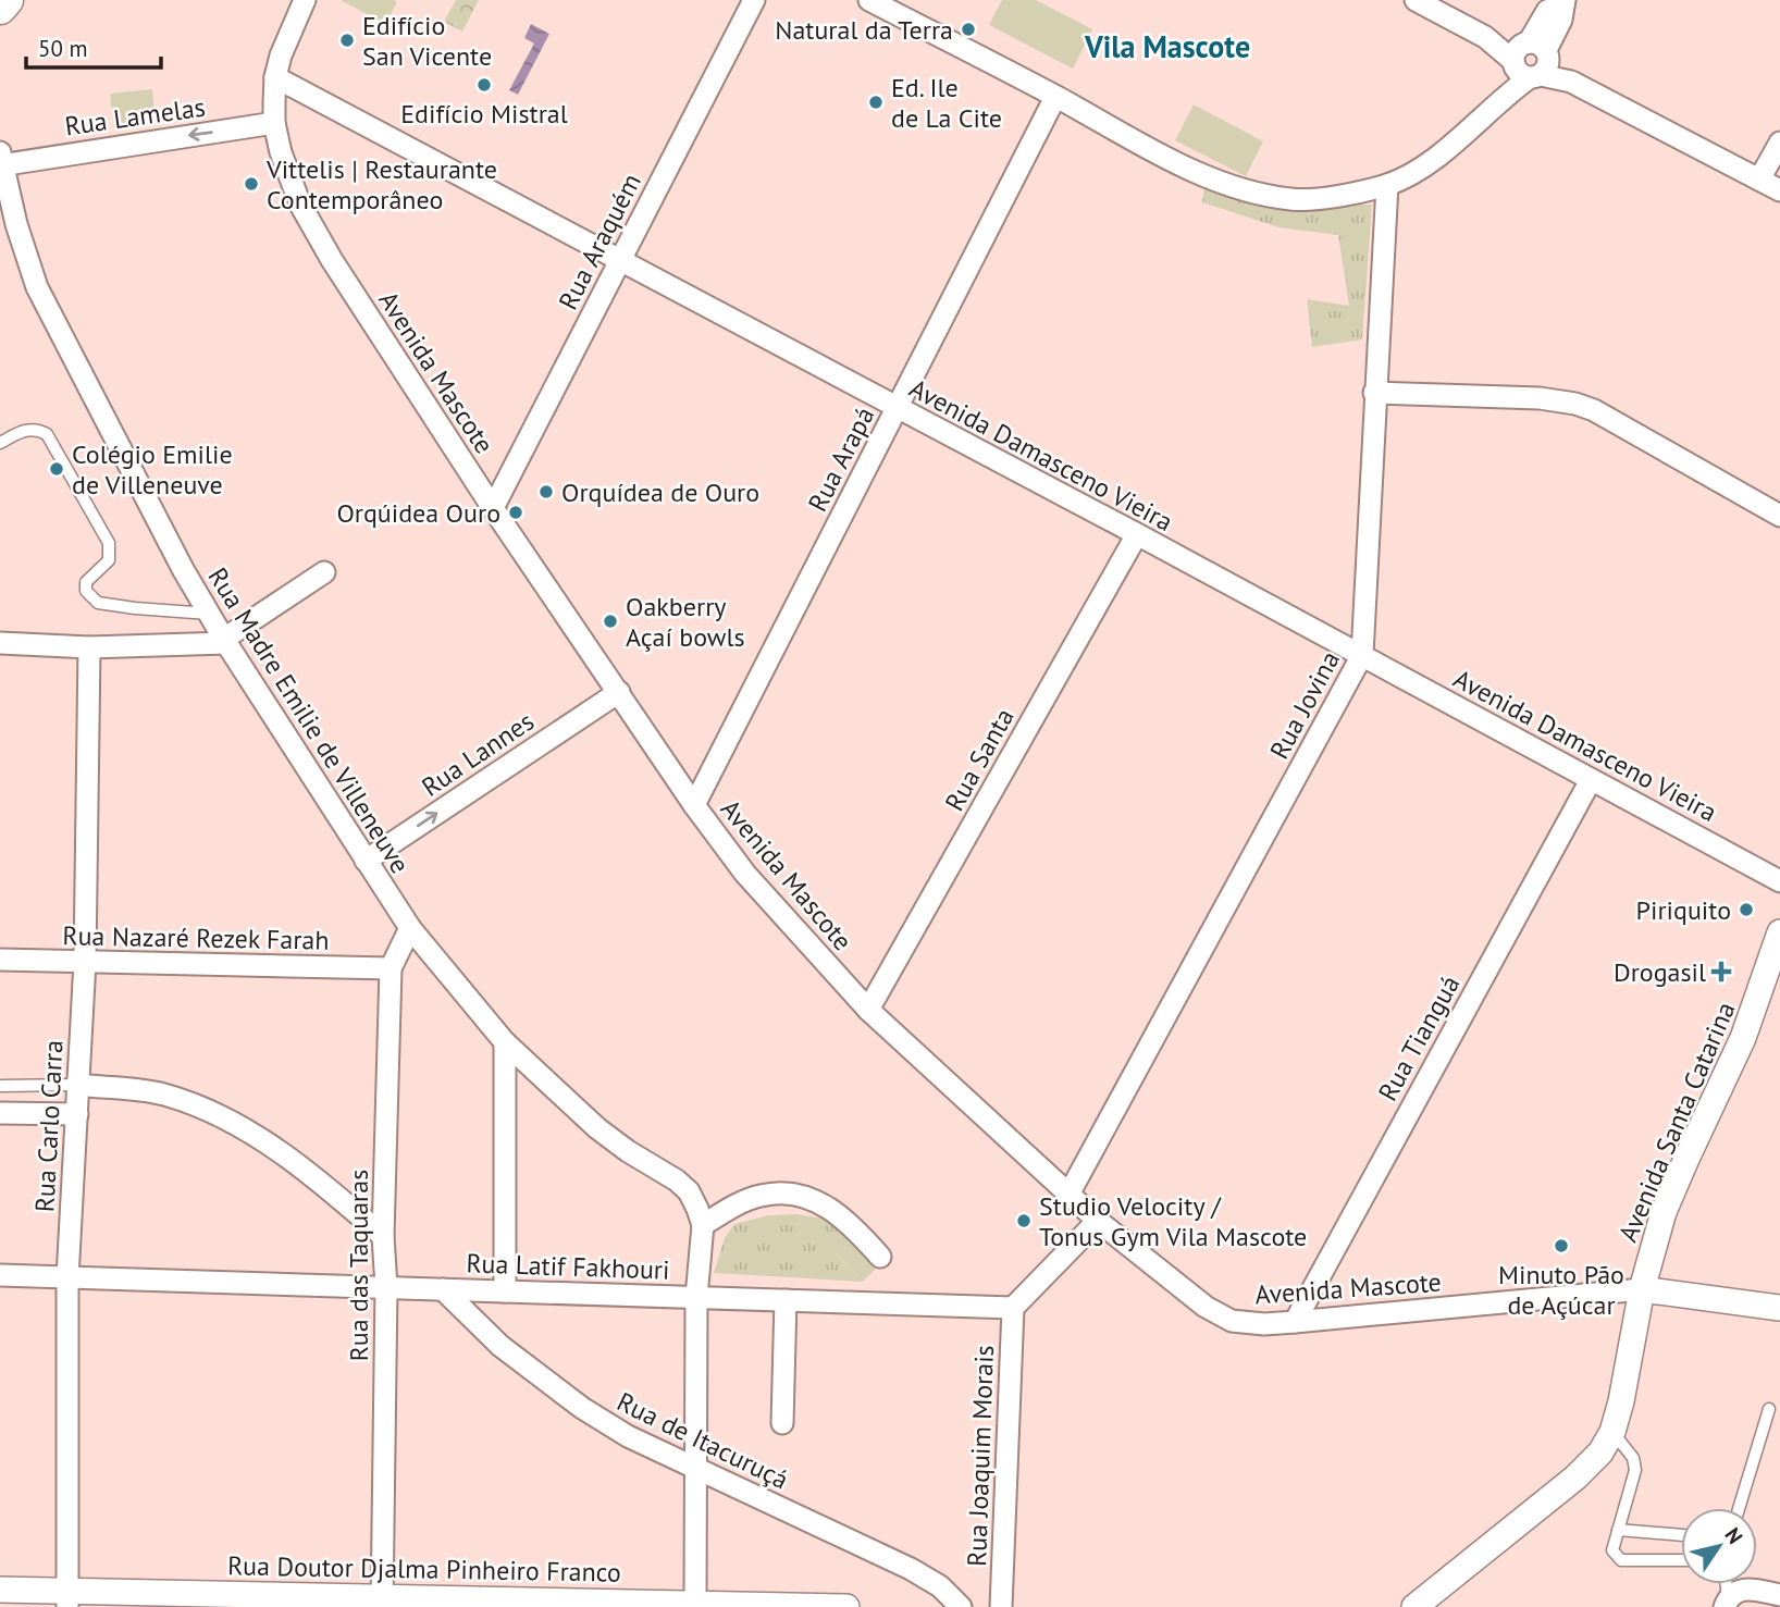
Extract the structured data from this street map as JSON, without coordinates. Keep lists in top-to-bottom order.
{
  "streets": {
    "street": [
      "Rua Lamelas",
      "Rua Araquém",
      "Avenida Mascote",
      "Avenida Damasceno Vieira",
      "Rua Arapá",
      "Rua Jovina",
      "Rua Madre Emilie de Villeneuve",
      "Rua Lannes",
      "Rua Santa",
      "Rua Nazaré Rezek Farah",
      "Rua Tianguá",
      "Avenida Santa Catarina",
      "Rua Carlo Carra",
      "Rua das Taquaras",
      "Rua Latif Fakhouri",
      "Rua de Itacuruçá",
      "Rua Joaquim Morais",
      "Rua Doutor Djalma Pinheiro Franco"
    ]
  },
  "crossings": [
    ["Rua Lamelas", "Avenida Mascote"],
    ["Rua Lamelas", "Rua Madre Emilie de Villeneuve"],
    ["Rua Araquém", "Avenida Mascote"],
    ["Rua Araquém", "Avenida Damasceno Vieira"],
    ["Avenida Mascote", "Avenida Damasceno Vieira"],
    ["Avenida Mascote", "Rua Arapá"],
    ["Avenida Mascote", "Rua Jovina"],
    ["Avenida Mascote", "Rua Lannes"],
    ["Avenida Mascote", "Rua Santa"],
    ["Avenida Mascote", "Rua Tianguá"],
    ["Avenida Mascote", "Avenida Santa Catarina"],
    ["Avenida Damasceno Vieira", "Rua Arapá"],
    ["Avenida Damasceno Vieira", "Rua Jovina"],
    ["Avenida Damasceno Vieira", "Rua Santa"],
    ["Avenida Damasceno Vieira", "Rua Tianguá"],
    ["Rua Madre Emilie de Villeneuve", "Rua Lannes"],
    ["Rua Madre Emilie de Villeneuve", "Rua das Taquaras"],
    ["Rua Nazaré Rezek Farah", "Rua Carlo Carra"],
    ["Rua Nazaré Rezek Farah", "Rua das Taquaras"],
    ["Rua Carlo Carra", "Rua Latif Fakhouri"],
    ["Rua Carlo Carra", "Rua Doutor Djalma Pinheiro Franco"],
    ["Rua das Taquaras", "Rua Latif Fakhouri"],
    ["Rua das Taquaras", "Rua Doutor Djalma Pinheiro Franco"],
    ["Rua Latif Fakhouri", "Rua de Itacuruçá"],
    ["Rua Latif Fakhouri", "Rua Joaquim Morais"]
  ],
  "one_way": ["Rua Lamelas", "Rua Lannes"],
  "districts": ["Vila Mascote"],
  "places": {
    "other": [
      "Natural da Terra",
      "Edifício San Vicente",
      "Edifício Mistral",
      "Ed. Ile de La Cite",
      "Vittelis | Restaurante Contemporâneo",
      "Colégio Emilie de Villeneuve",
      "Orquídea de Ouro",
      "Orqúidea Ouro",
      "Oakberry Açaí bowls",
      "Piriquito",
      "Studio Velocity / Tonus Gym Vila Mascote",
      "Minuto Pão de Açúcar"
    ],
    "health": ["Drogasil"]
  },
  "scale_bar": "50 m",
  "north": "top right"
}
